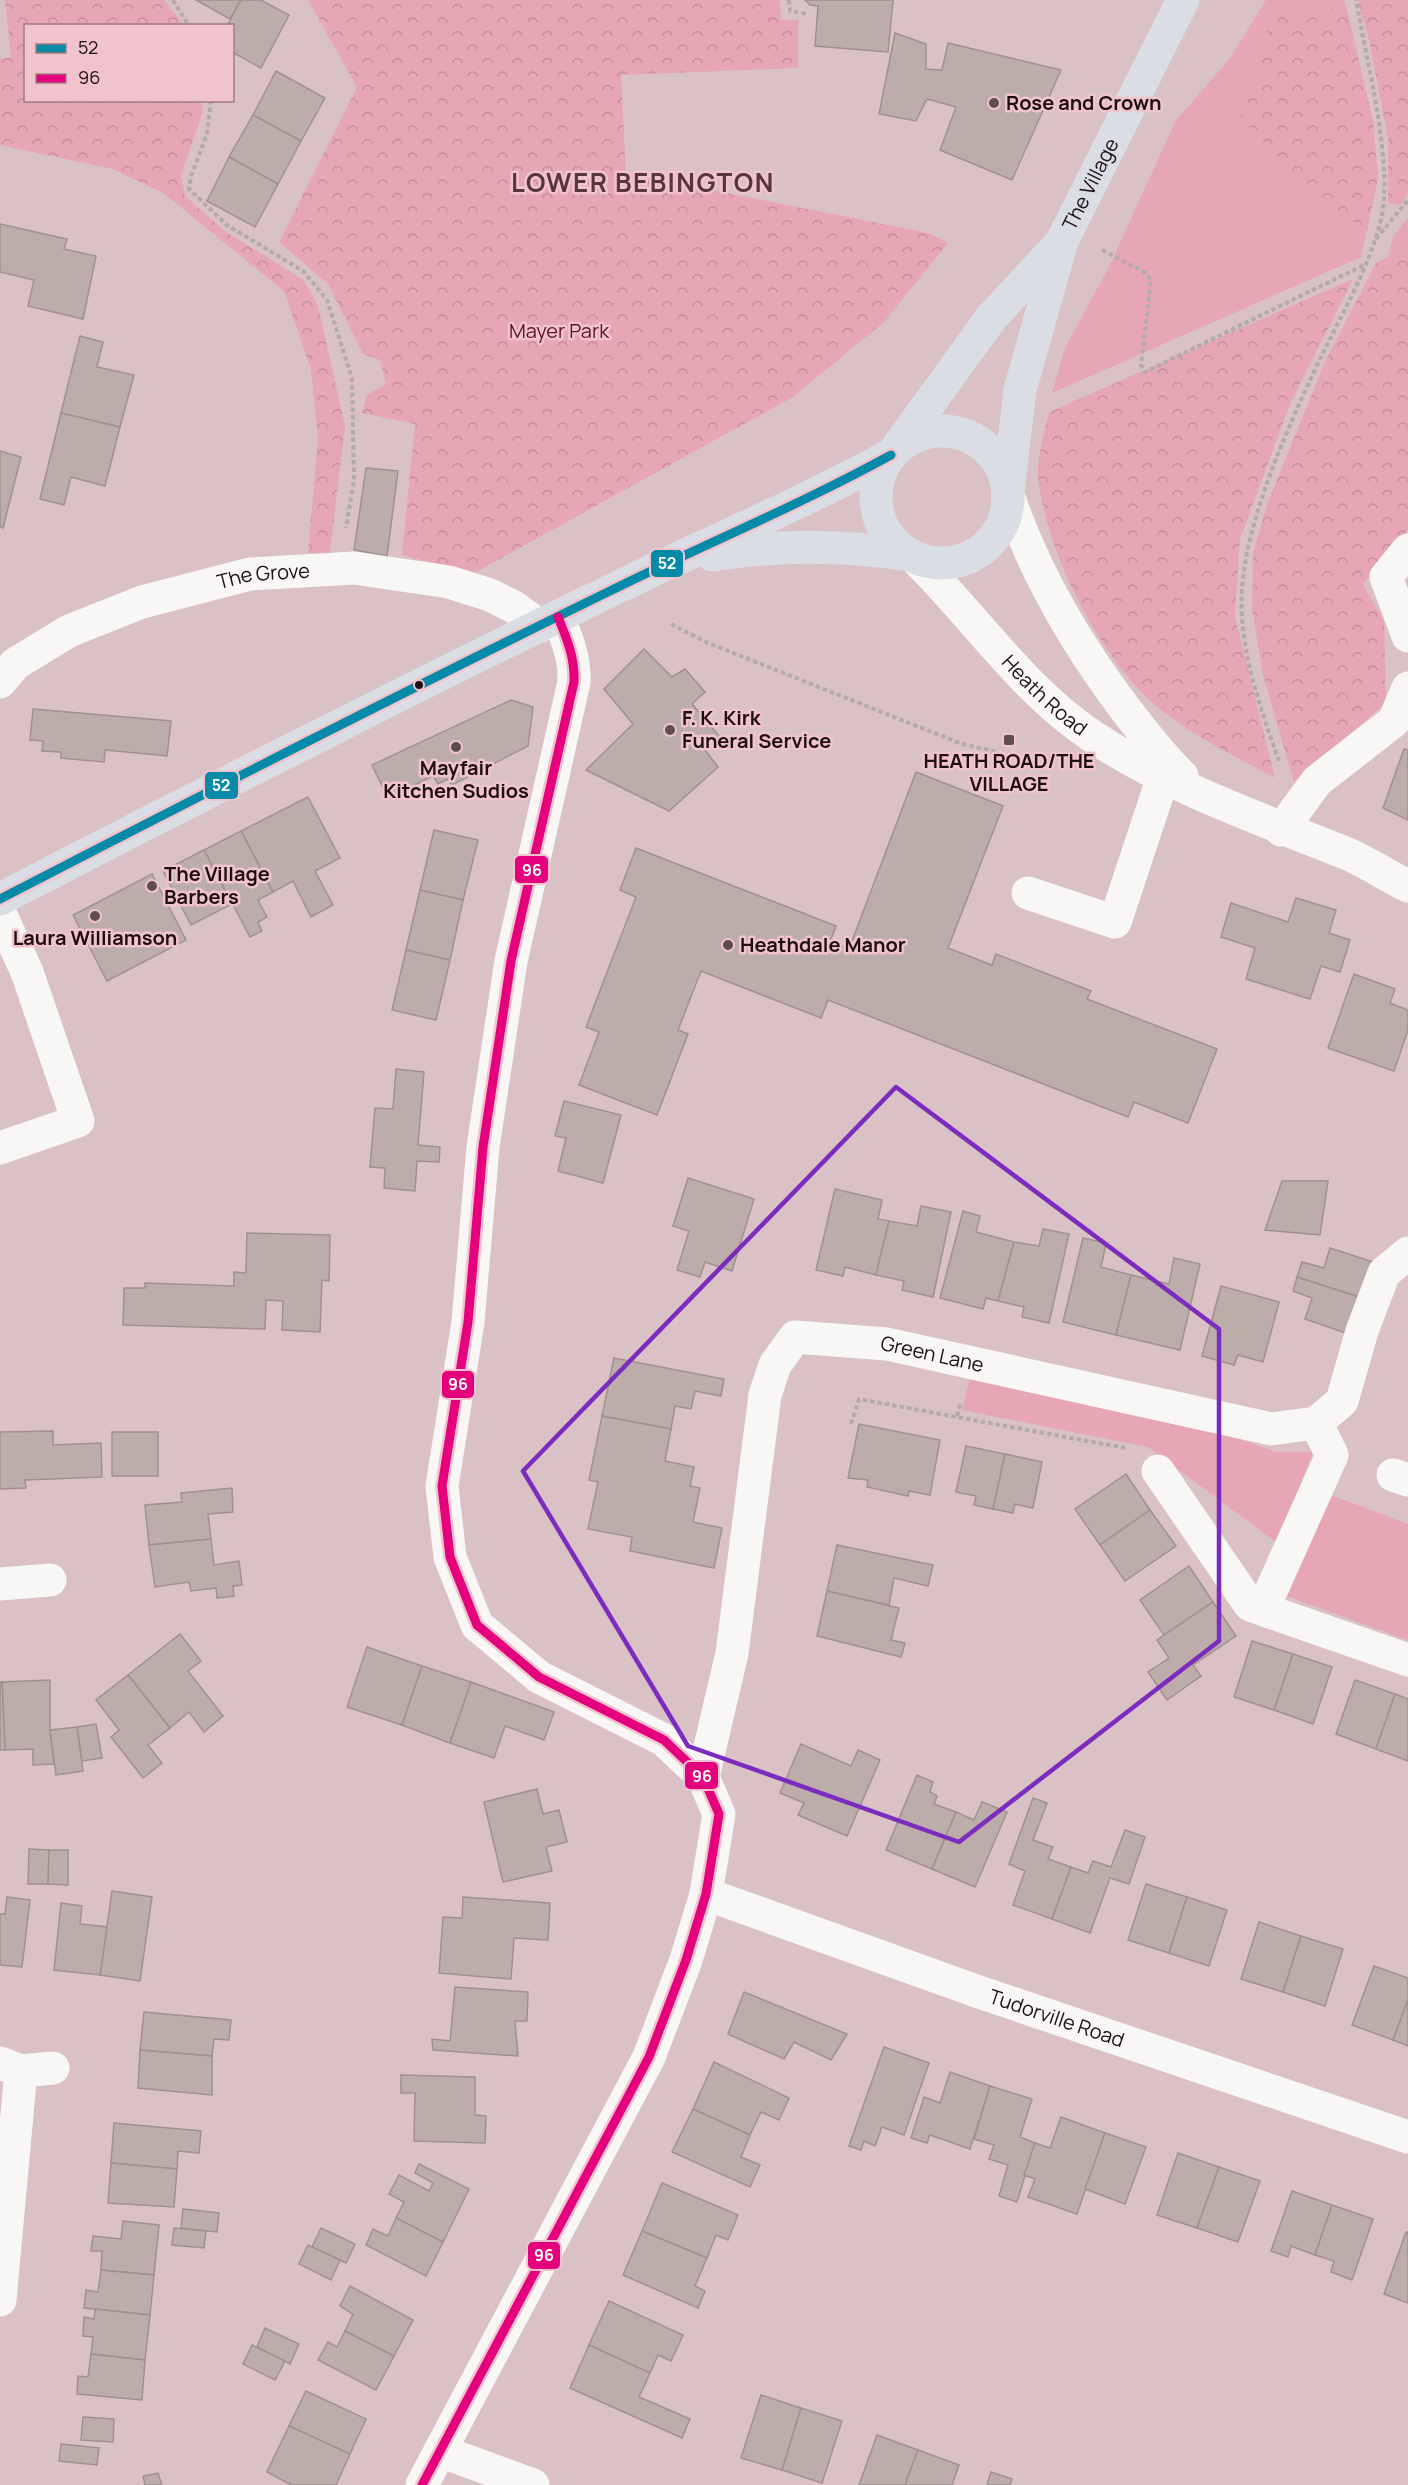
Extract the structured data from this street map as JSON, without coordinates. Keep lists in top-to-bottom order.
{
  "streets": {
    "main road": ["The Village"],
    "street": [
      "The Grove",
      "Heath Road",
      "Green Lane",
      "Tudorville Road"
    ]
  },
  "crossings": [
    ["The Village", "The Grove"],
    ["The Village", "Heath Road"]
  ],
  "districts": ["LOWER BEBINGTON"],
  "parks": ["Mayer Park"],
  "places": {
    "other": [
      "Rose and Crown",
      "F. K. Kirk Funeral Service",
      "Mayfair Kitchen Sudios",
      "The Village Barbers",
      "Laura Williamson",
      "Heathdale Manor"
    ],
    "transit": ["HEATH ROAD/THE VILLAGE"]
  },
  "lines": ["transit line 52", "transit line 96"],
  "legend": ["52", "96"]
}
